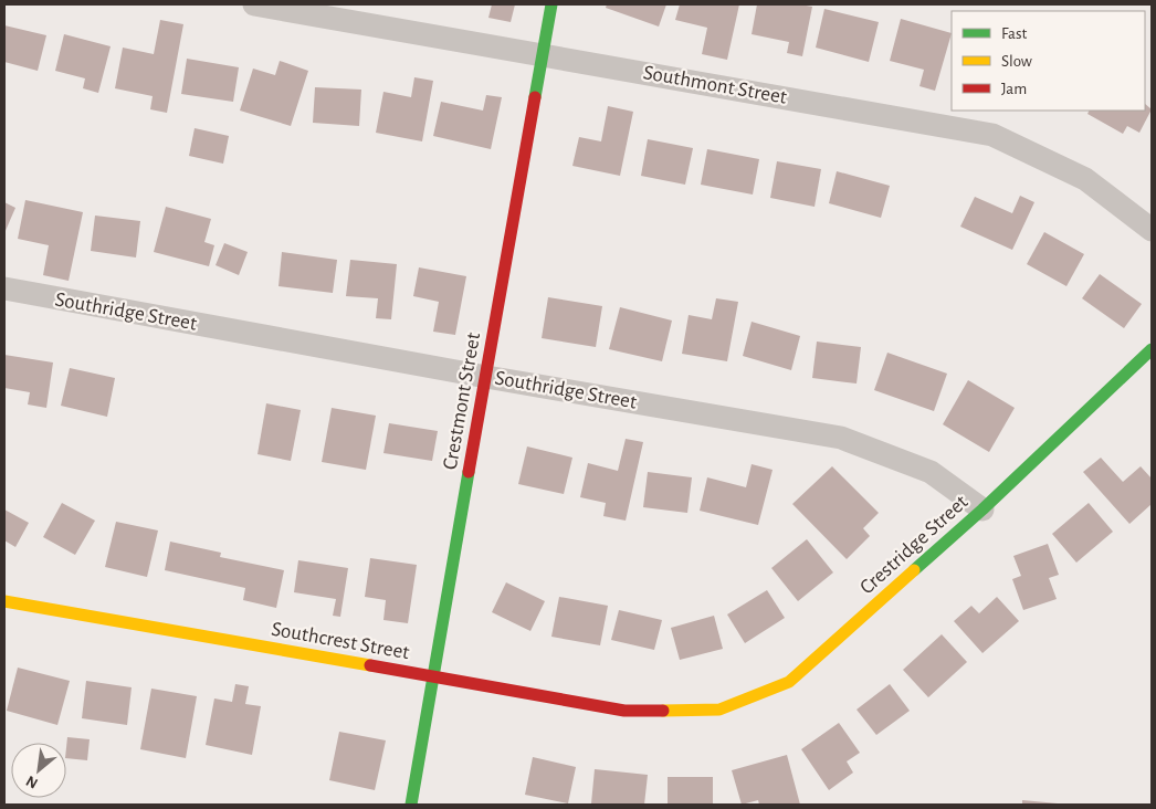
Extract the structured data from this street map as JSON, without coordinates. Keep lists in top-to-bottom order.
{
  "streets": {
    "street": [
      "Southmont Street",
      "Southridge Street",
      "Crestmont Street",
      "Crestridge Street",
      "Southcrest Street"
    ]
  },
  "crossings": [
    ["Southmont Street", "Crestmont Street"],
    ["Southridge Street", "Crestmont Street"],
    ["Southridge Street", "Crestridge Street"],
    ["Crestmont Street", "Southcrest Street"],
    ["Crestridge Street", "Southcrest Street"]
  ],
  "legend": ["Fast", "Slow", "Jam"],
  "north": "bottom left"
}
